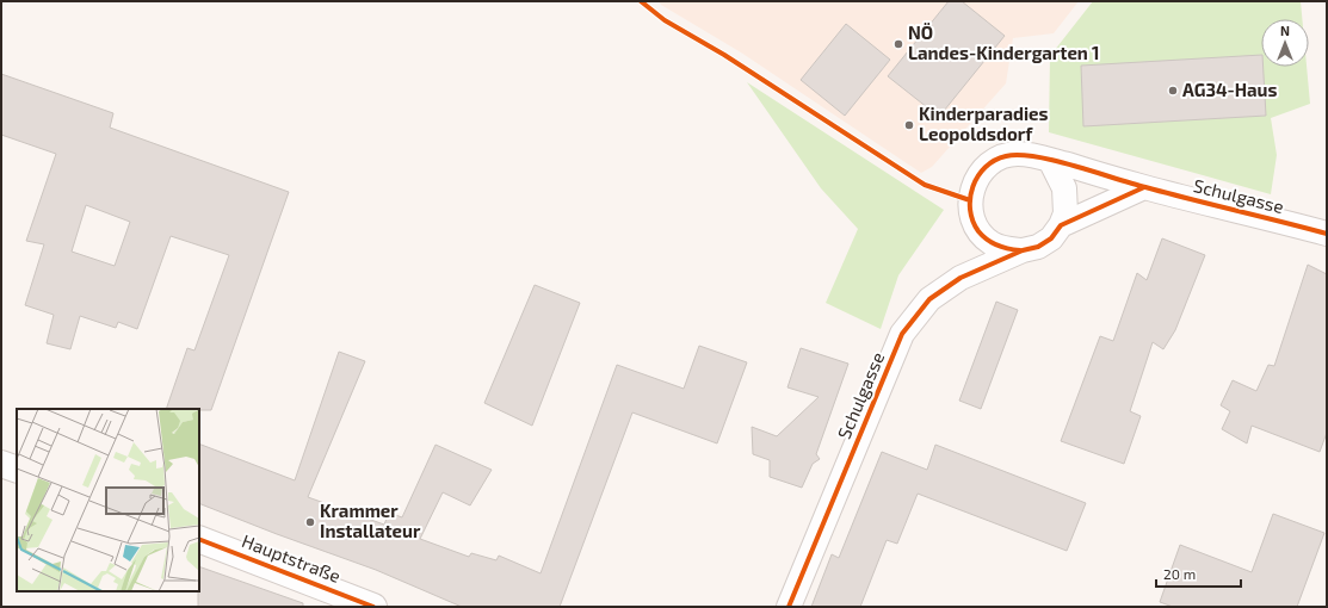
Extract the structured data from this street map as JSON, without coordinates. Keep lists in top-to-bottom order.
{
  "streets": {
    "street": ["Schulgasse", "Hauptstraße"]
  },
  "places": [
    "NÖ Landes-Kindergarten 1",
    "AG34-Haus",
    "Kinderparadies Leopoldsdorf",
    "Krammer Installateur"
  ],
  "scale_bar": "20 m",
  "north": "top"
}
